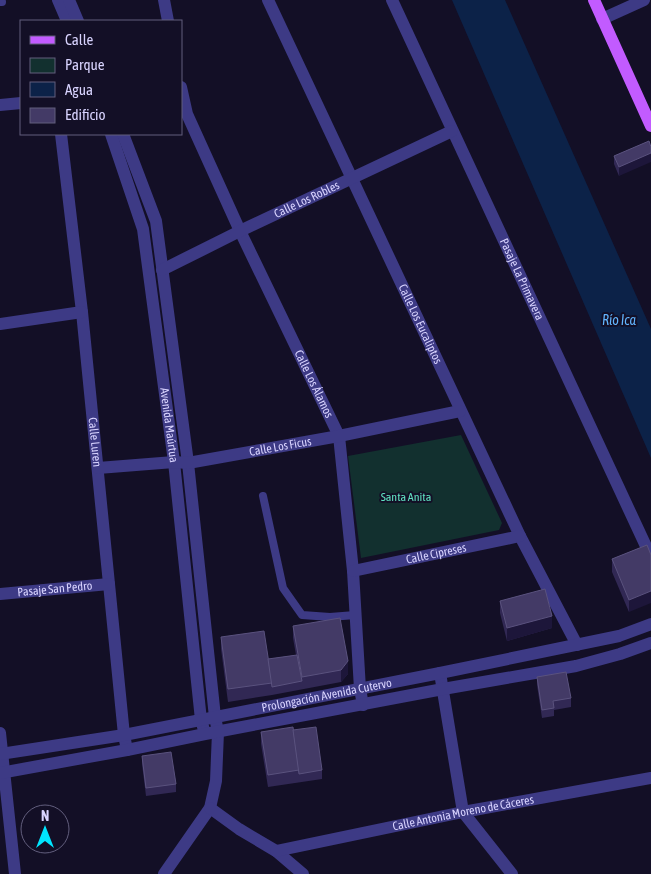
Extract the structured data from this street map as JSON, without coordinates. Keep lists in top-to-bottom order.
{
  "streets": {
    "street": [
      "Calle Los Robles",
      "Pasaje La Primavera",
      "Calle Los Eucaliptos",
      "Calle Los Álamos",
      "Avenida Maúrtua",
      "Calle Luren",
      "Calle Los Ficus",
      "Calle Cipreses",
      "Pasaje San Pedro",
      "Prolongación Avenida Cutervo",
      "Calle Antonia Moreno de Cáceres"
    ]
  },
  "crossings": [
    ["Calle Los Robles", "Pasaje La Primavera"],
    ["Calle Los Robles", "Calle Los Eucaliptos"],
    ["Calle Los Robles", "Calle Los Álamos"],
    ["Calle Los Robles", "Avenida Maúrtua"],
    ["Calle Los Eucaliptos", "Calle Los Ficus"],
    ["Calle Los Eucaliptos", "Calle Cipreses"],
    ["Calle Los Eucaliptos", "Prolongación Avenida Cutervo"],
    ["Calle Los Álamos", "Calle Los Ficus"],
    ["Calle Los Álamos", "Calle Cipreses"],
    ["Calle Los Álamos", "Prolongación Avenida Cutervo"],
    ["Avenida Maúrtua", "Calle Los Ficus"],
    ["Avenida Maúrtua", "Prolongación Avenida Cutervo"],
    ["Calle Luren", "Calle Los Ficus"],
    ["Calle Luren", "Pasaje San Pedro"],
    ["Calle Luren", "Prolongación Avenida Cutervo"]
  ],
  "water": ["Río Ica"],
  "parks": ["Santa Anita"],
  "legend": [
    "Calle",
    "Parque",
    "Agua",
    "Edificio"
  ],
  "north": "top"
}
